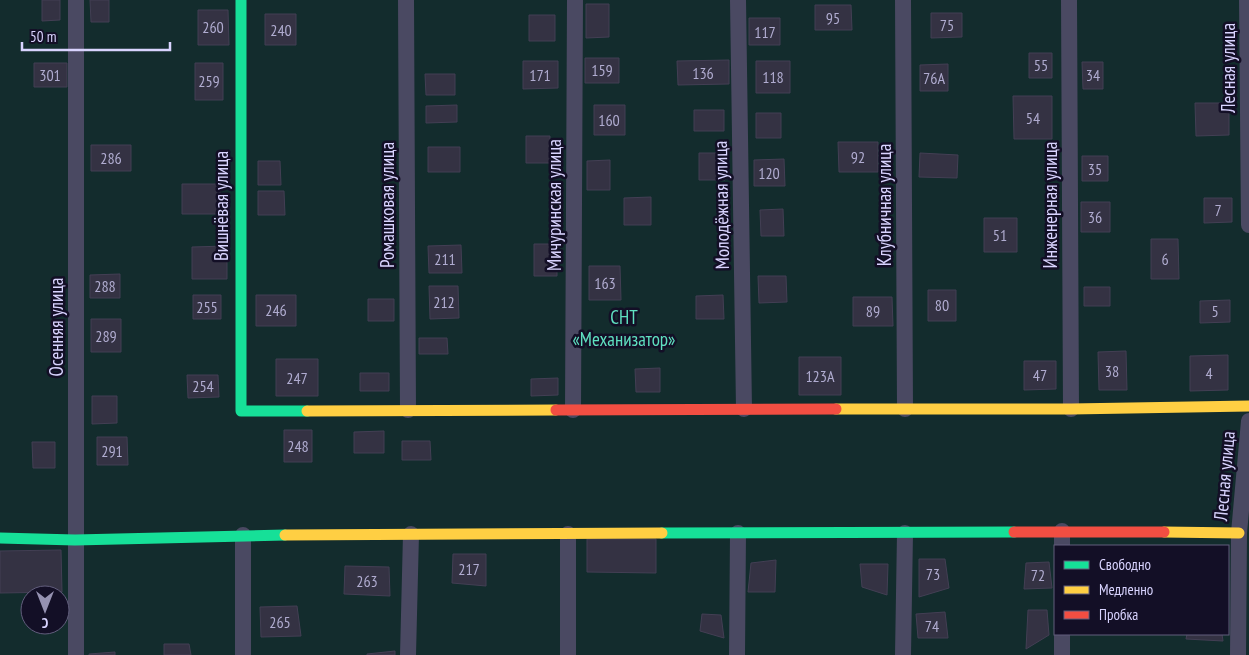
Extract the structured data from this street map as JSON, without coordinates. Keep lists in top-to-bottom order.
{
  "streets": {
    "street": [
      "Лесная улица",
      "Ромашковая улица",
      "Мичуринская улица",
      "Молодёжная улица",
      "Клубничная улица",
      "Инженерная улица",
      "Вишнёвая улица",
      "Осенняя улица"
    ]
  },
  "crossings": [
    ["Ромашковая улица", "Вишнёвая улица"]
  ],
  "parks": ["СНТ «Механизатор»"],
  "house_numbers": [
    "95",
    "75",
    "260",
    "240",
    "117",
    "55",
    "159",
    "136",
    "301",
    "171",
    "34",
    "118",
    "76А",
    "259",
    "54",
    "160",
    "92",
    "286",
    "35",
    "120",
    "7",
    "36",
    "51",
    "211",
    "6",
    "163",
    "288",
    "212",
    "80",
    "255",
    "246",
    "89",
    "5",
    "289",
    "38",
    "4",
    "47",
    "123А",
    "247",
    "254",
    "248",
    "291",
    "217",
    "73",
    "72",
    "263",
    "265",
    "74"
  ],
  "legend": ["Свободно", "Медленно", "Пробка"],
  "scale_bar": "50 m",
  "north": "bottom"
}
